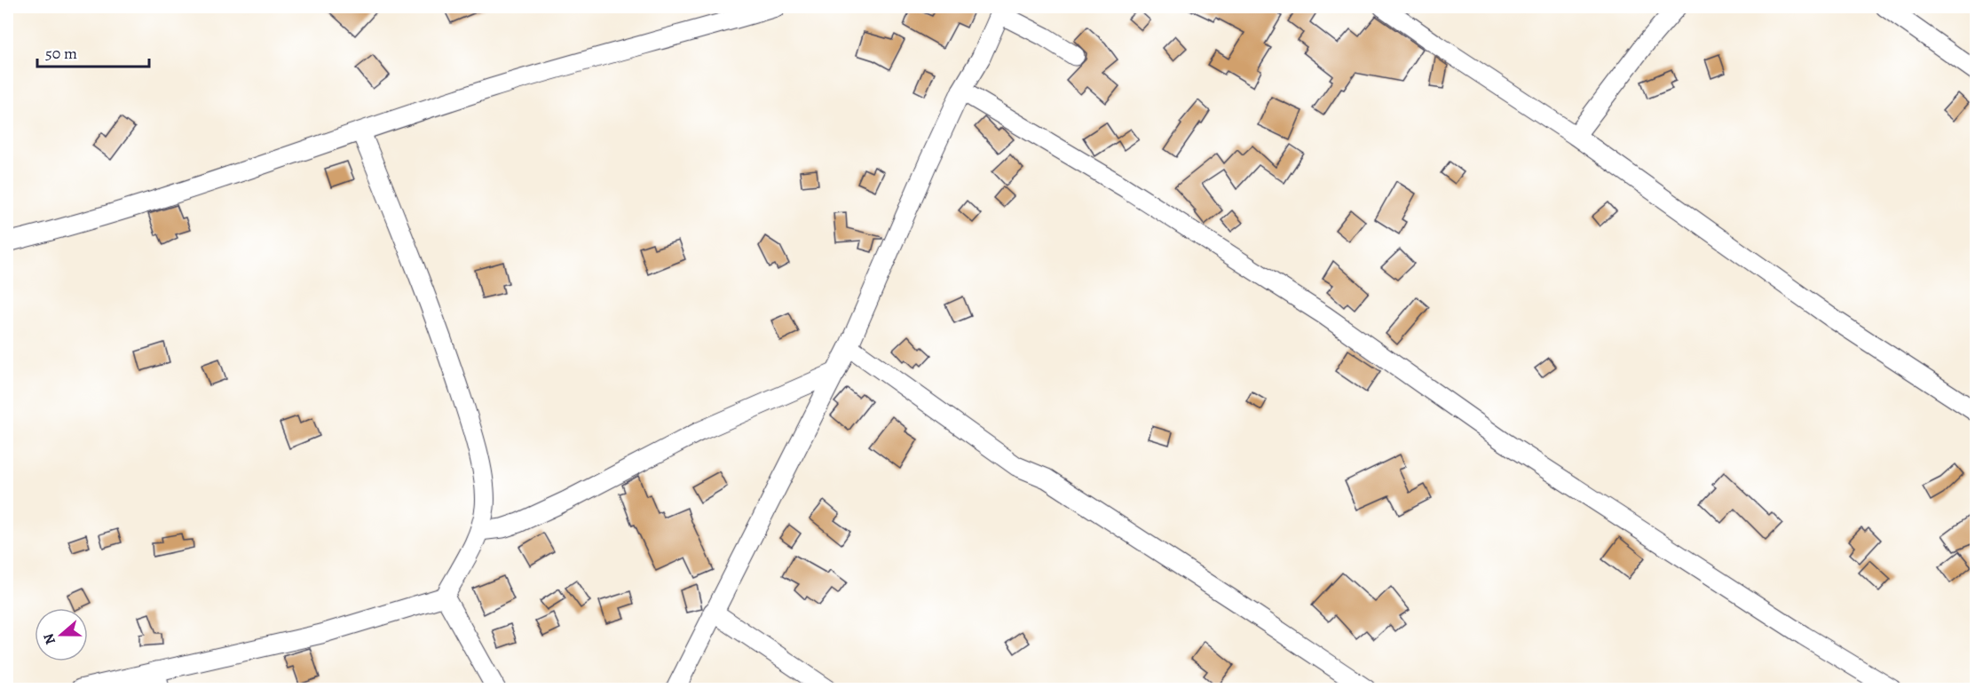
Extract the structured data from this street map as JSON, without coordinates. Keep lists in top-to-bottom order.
{
  "scale_bar": "50 m",
  "north": "left"
}
